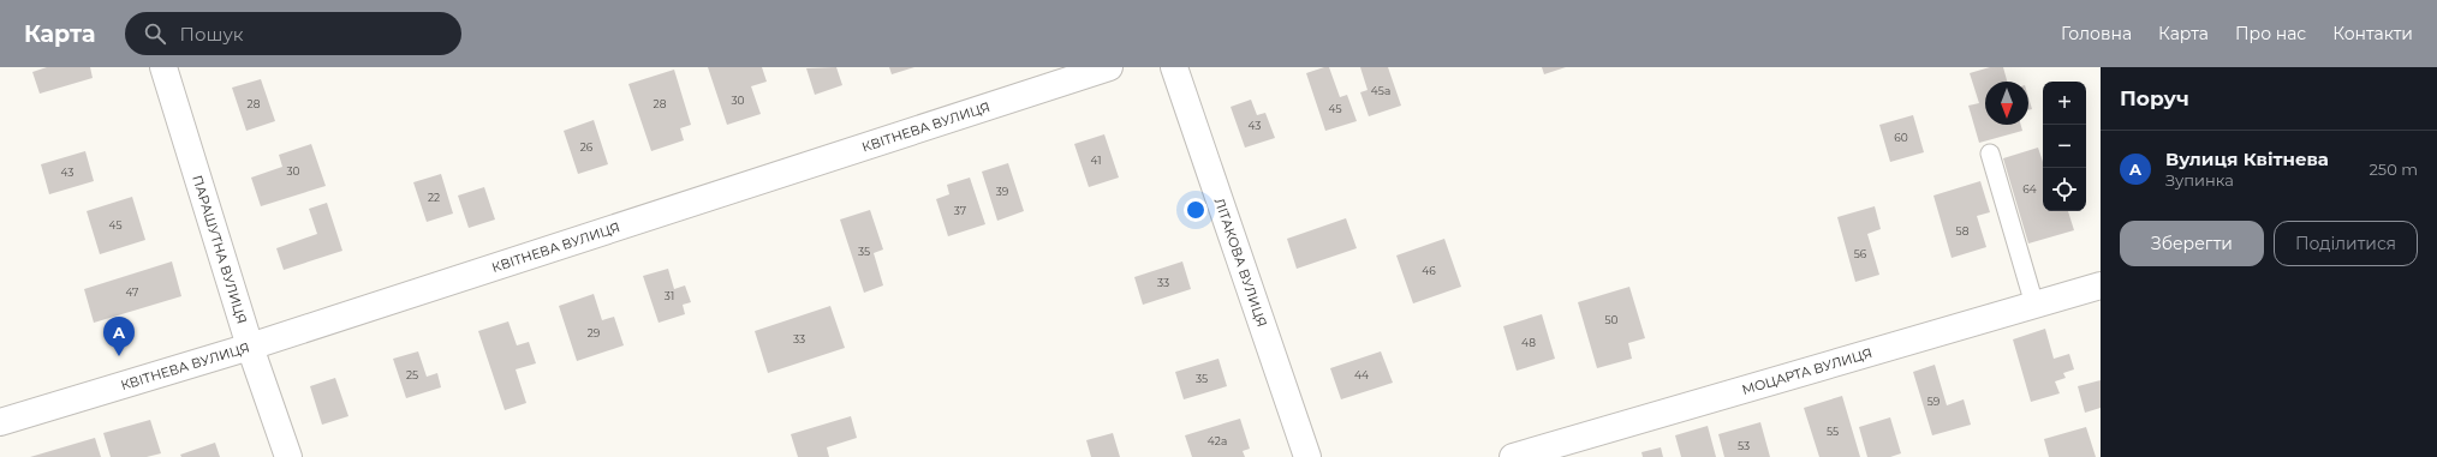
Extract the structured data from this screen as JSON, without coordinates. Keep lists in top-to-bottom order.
{
  "streets": {
    "main road": [
      "КВІТНЕВА ВУЛИЦЯ",
      "ПАРАШУТНА ВУЛИЦЯ",
      "ЛІТАКОВА ВУЛИЦЯ",
      "МОЦАРТА ВУЛИЦЯ"
    ]
  },
  "crossings": [
    ["КВІТНЕВА ВУЛИЦЯ", "ПАРАШУТНА ВУЛИЦЯ"]
  ],
  "house_numbers": [
    "45а",
    "30",
    "28",
    "28",
    "45",
    "43",
    "60",
    "26",
    "41",
    "30",
    "43",
    "64",
    "39",
    "22",
    "37",
    "45",
    "58",
    "35",
    "56",
    "46",
    "33",
    "47",
    "31",
    "50",
    "29",
    "33",
    "48",
    "25",
    "44",
    "35",
    "59",
    "55",
    "42а",
    "53"
  ],
  "north": "bottom",
  "page": {
    "header": "Карта",
    "search": "Пошук",
    "nav": [
      "Головна",
      "Карта",
      "Про нас",
      "Контакти"
    ],
    "heading": "Поруч",
    "map_buttons": ["+", "−"],
    "list": [
      {
        "mark": "A",
        "name": "Вулиця Квітнева",
        "note": "Зупинка",
        "value": "250 m"
      }
    ],
    "buttons": ["Зберегти", "Поділитися"],
    "pins": "A"
  }
}
